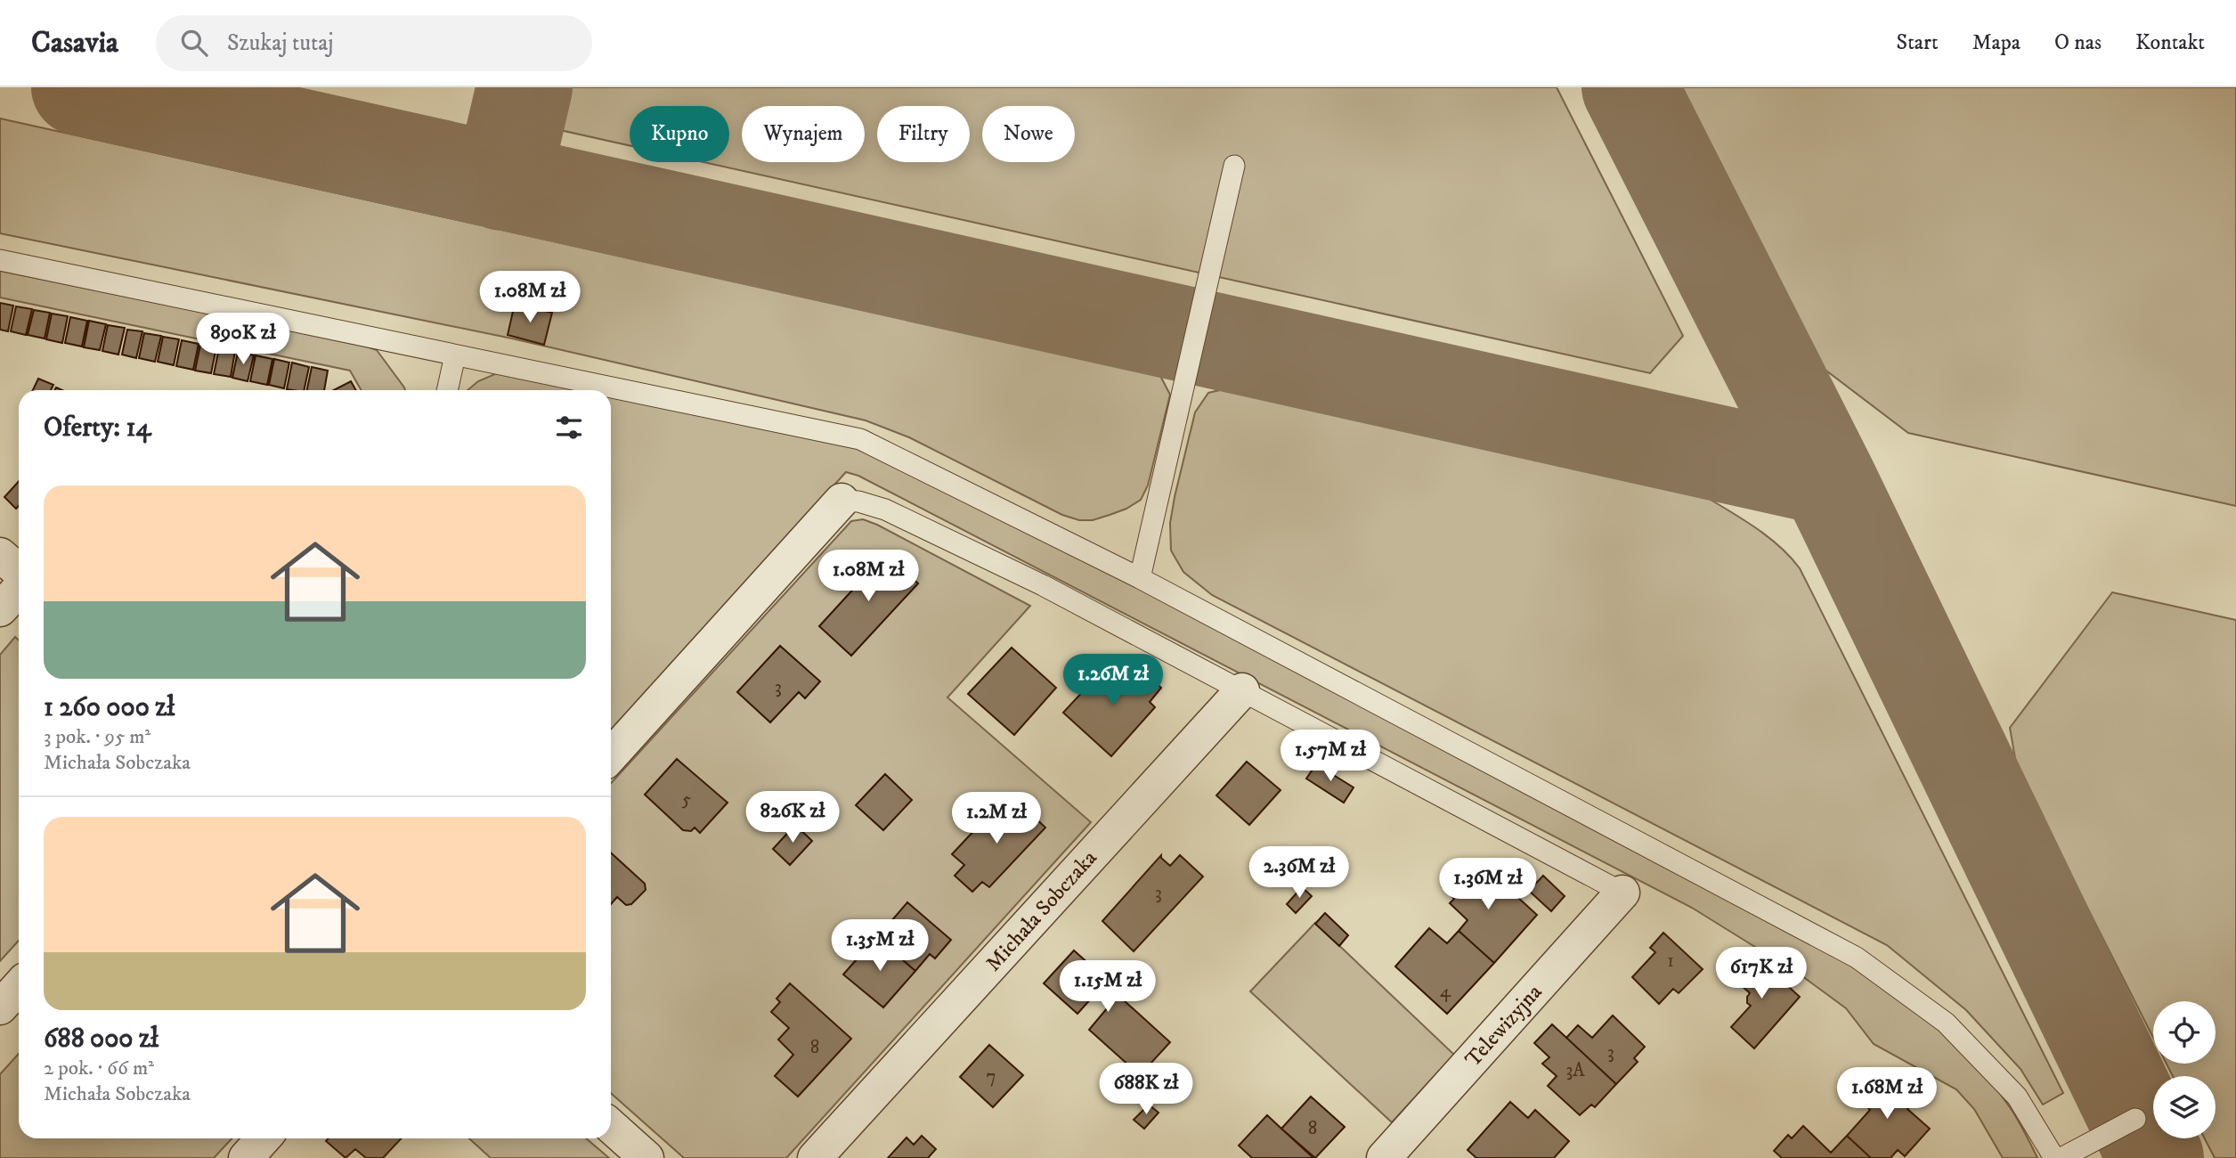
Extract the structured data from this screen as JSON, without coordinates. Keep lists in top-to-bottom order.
{
  "streets": {
    "street": ["Michała Sobczaka", "Telewizyjna"]
  },
  "house_numbers": [
    "3",
    "5",
    "3",
    "1",
    "4",
    "8",
    "3",
    "3A",
    "7",
    "8"
  ],
  "page": {
    "header": "Casavia",
    "search": "Szukaj tutaj",
    "nav": [
      "Start",
      "Mapa",
      "O nas",
      "Kontakt"
    ],
    "chip": [
      "Kupno",
      "Wynajem",
      "Filtry",
      "Nowe"
    ],
    "price": [
      "1.08M zł",
      "890K zł",
      "1.08M zł",
      "1.26M zł",
      "1.57M zł",
      "826K zł",
      "1.2M zł",
      "2.36M zł",
      "1.36M zł",
      "1.35M zł",
      "617K zł",
      "1.15M zł",
      "688K zł",
      "1.68M zł"
    ],
    "heading": "Oferty: 14",
    "list": [
      {
        "name": "1 260 000 zł",
        "note": "3 pok. · 95 m² · Michała Sobczaka"
      },
      {
        "name": "688 000 zł",
        "note": "2 pok. · 66 m² · Michała Sobczaka"
      }
    ]
  }
}
